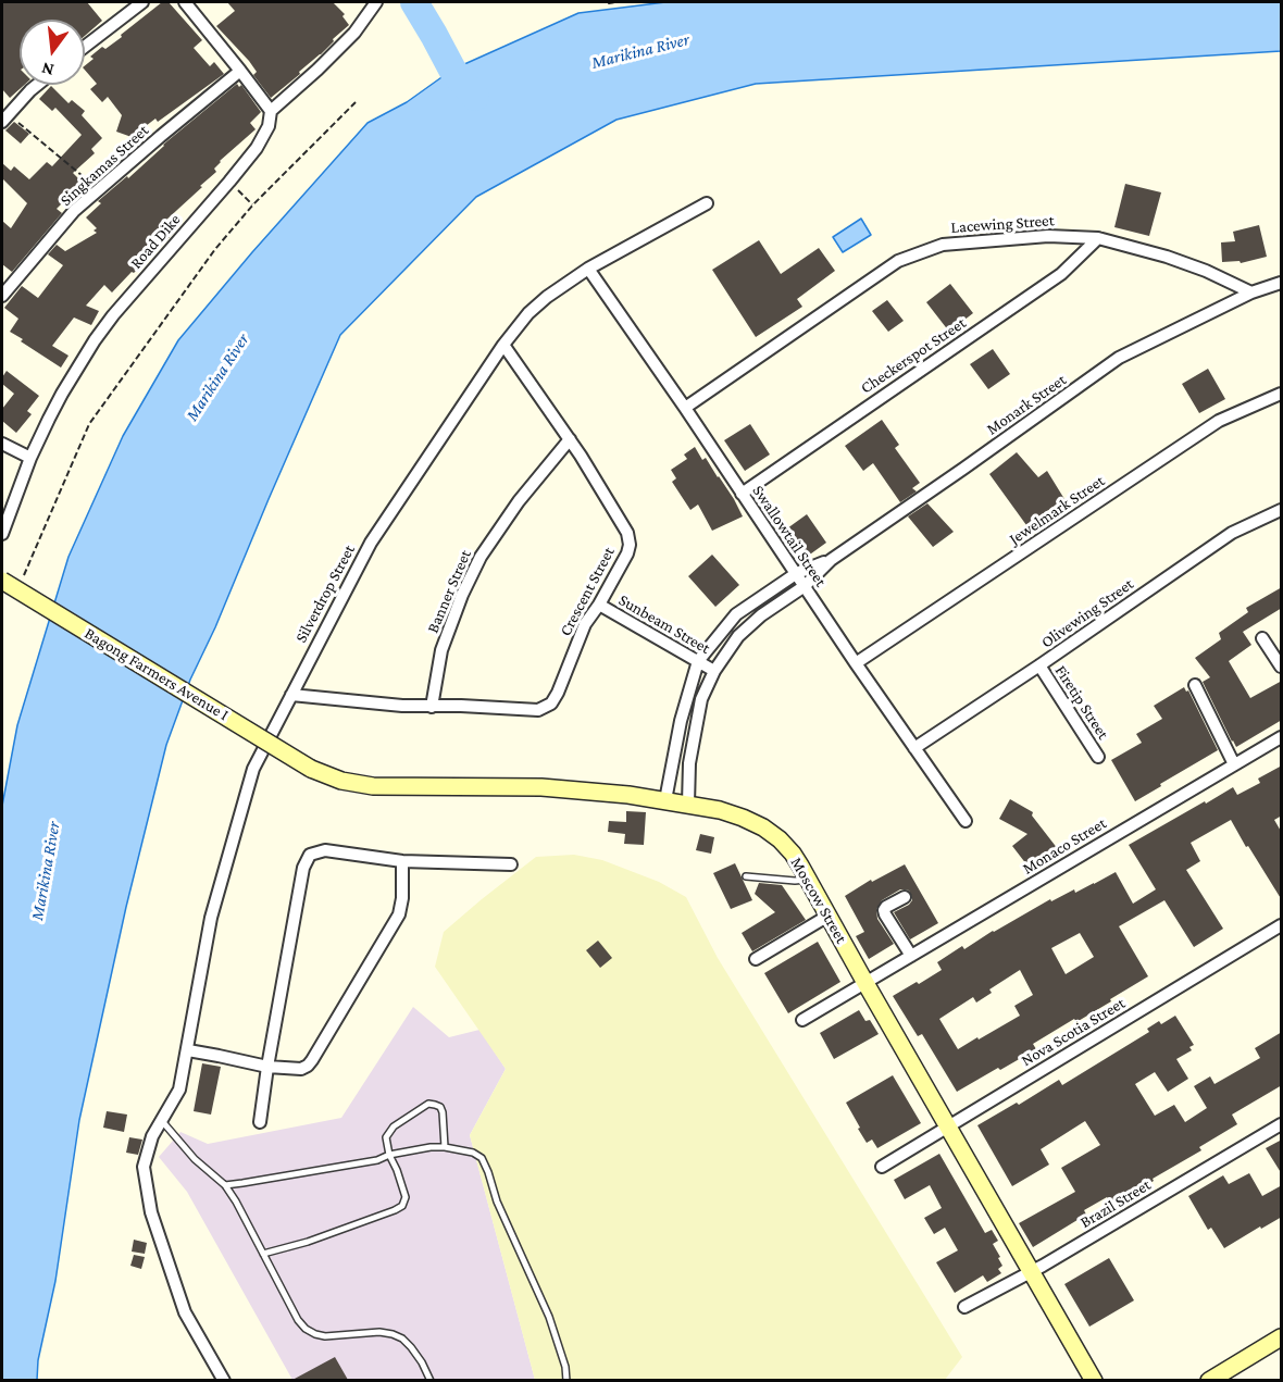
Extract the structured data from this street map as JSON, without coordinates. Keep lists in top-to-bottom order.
{
  "streets": {
    "street": [
      "Singkamas Street",
      "Lacewing Street",
      "Road Dike",
      "Checkerspot Street",
      "Monark Street",
      "Jewelmark Street",
      "Swallowtail Street",
      "Banner Street",
      "Crescent Street",
      "Silverdrop Street",
      "Olivewing Street",
      "Sunbeam Street",
      "Bagong Farmers Avenue I",
      "Firetip Street",
      "Monaco Street",
      "Moscow Street",
      "Nova Scotia Street",
      "Brazil Street"
    ]
  },
  "crossings": [
    ["Lacewing Street", "Checkerspot Street"],
    ["Lacewing Street", "Monark Street"],
    ["Lacewing Street", "Swallowtail Street"],
    ["Checkerspot Street", "Swallowtail Street"],
    ["Monark Street", "Swallowtail Street"],
    ["Monark Street", "Sunbeam Street"],
    ["Monark Street", "Moscow Street"],
    ["Jewelmark Street", "Swallowtail Street"],
    ["Swallowtail Street", "Silverdrop Street"],
    ["Swallowtail Street", "Olivewing Street"],
    ["Banner Street", "Crescent Street"],
    ["Crescent Street", "Silverdrop Street"],
    ["Crescent Street", "Sunbeam Street"],
    ["Olivewing Street", "Firetip Street"],
    ["Bagong Farmers Avenue I", "Moscow Street"],
    ["Monaco Street", "Moscow Street"],
    ["Moscow Street", "Nova Scotia Street"],
    ["Moscow Street", "Brazil Street"]
  ],
  "water": ["Marikina River"],
  "north": "bottom"
}
